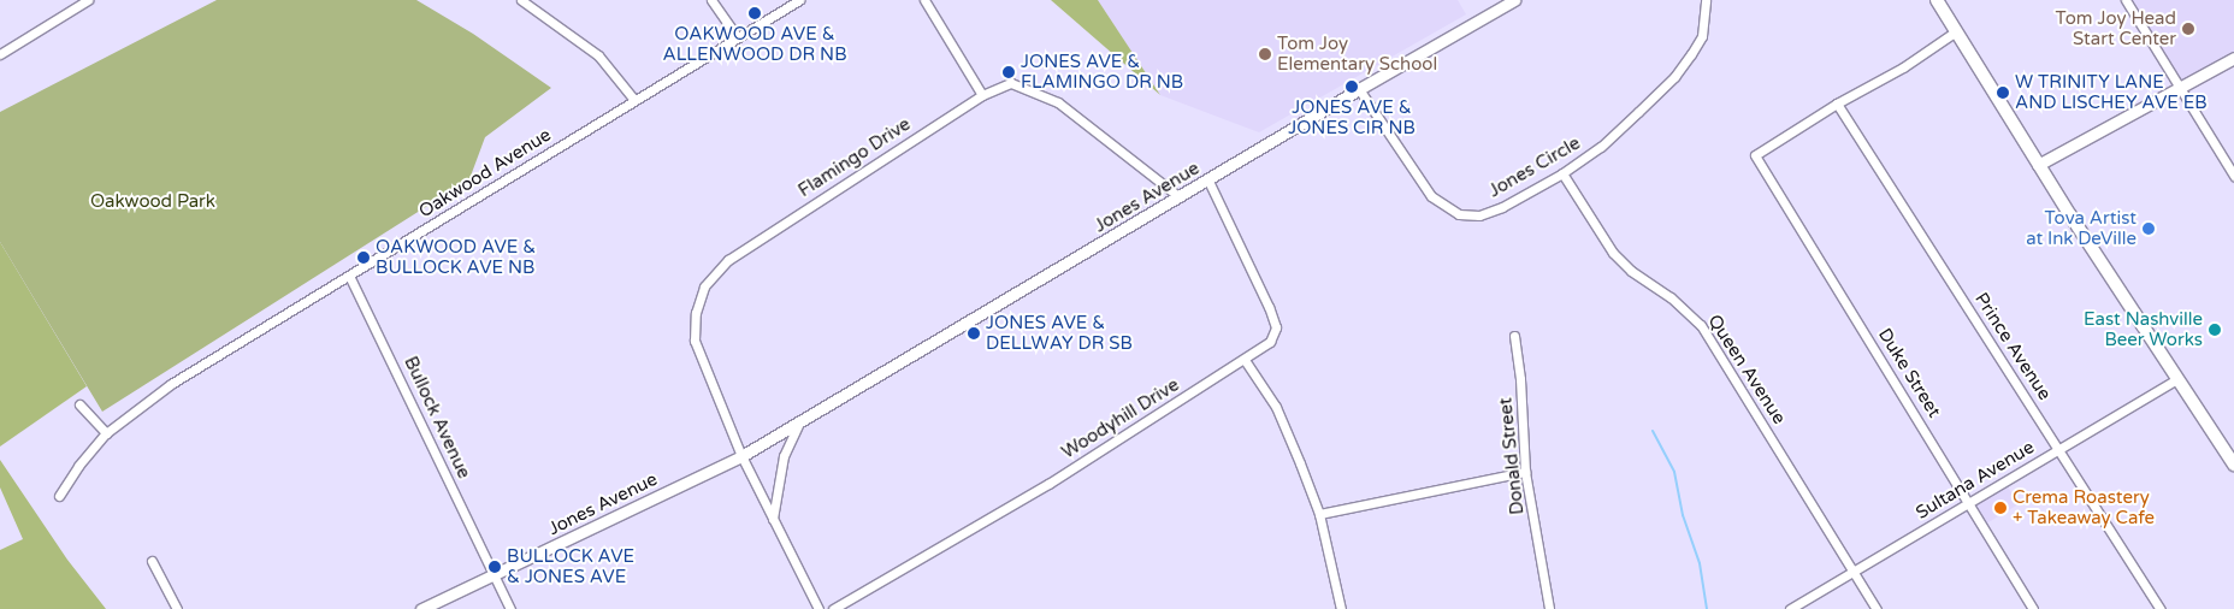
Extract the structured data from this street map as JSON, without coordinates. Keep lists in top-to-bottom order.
{
  "streets": {
    "street": [
      "Flamingo Drive",
      "Jones Circle",
      "Oakwood Avenue",
      "Jones Avenue",
      "Prince Avenue",
      "Queen Avenue",
      "Duke Street",
      "Bullock Avenue",
      "Woodyhill Drive",
      "Donald Street",
      "Sultana Avenue"
    ]
  },
  "crossings": [
    ["Flamingo Drive", "Jones Avenue"],
    ["Jones Circle", "Jones Avenue"],
    ["Jones Circle", "Queen Avenue"],
    ["Oakwood Avenue", "Bullock Avenue"],
    ["Jones Avenue", "Bullock Avenue"],
    ["Jones Avenue", "Woodyhill Drive"],
    ["Prince Avenue", "Duke Street"],
    ["Prince Avenue", "Sultana Avenue"],
    ["Queen Avenue", "Sultana Avenue"],
    ["Duke Street", "Sultana Avenue"]
  ],
  "parks": ["Oakwood Park"],
  "places": [
    "OAKWOOD AVE & ALLENWOOD DR NB",
    "Tom Joy Head Start Center",
    "Tom Joy Elementary School",
    "JONES AVE & FLAMINGO DR NB",
    "JONES AVE & JONES CIR NB",
    "W TRINITY LANE AND LISCHEY AVE EB",
    "Tova Artist at Ink DeVille",
    "OAKWOOD AVE & BULLOCK AVE NB",
    "East Nashville Beer Works",
    "JONES AVE & DELLWAY DR SB",
    "Crema Roastery + Takeaway Cafe",
    "BULLOCK AVE & JONES AVE"
  ]
}
